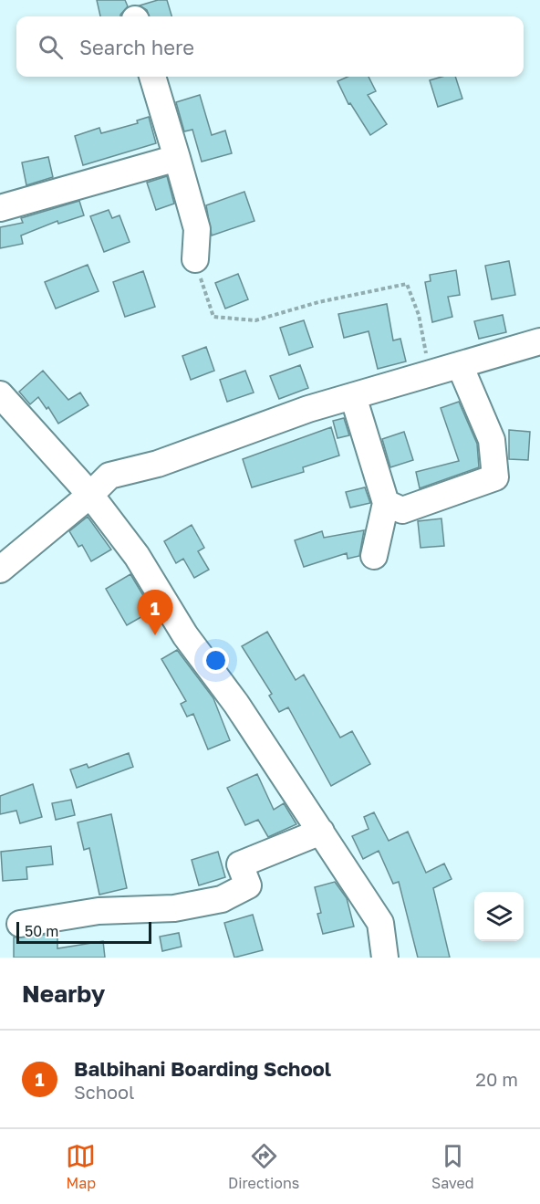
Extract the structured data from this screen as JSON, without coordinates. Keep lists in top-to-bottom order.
{
  "scale_bar": "50 m",
  "page": {
    "search": "Search here",
    "pins": "1",
    "scale": "50 m",
    "heading": "Nearby",
    "list": [
      {
        "mark": "1",
        "name": "Balbihani Boarding School",
        "note": "School",
        "value": "20 m"
      }
    ],
    "nav": ["Map", "Directions", "Saved"]
  }
}
